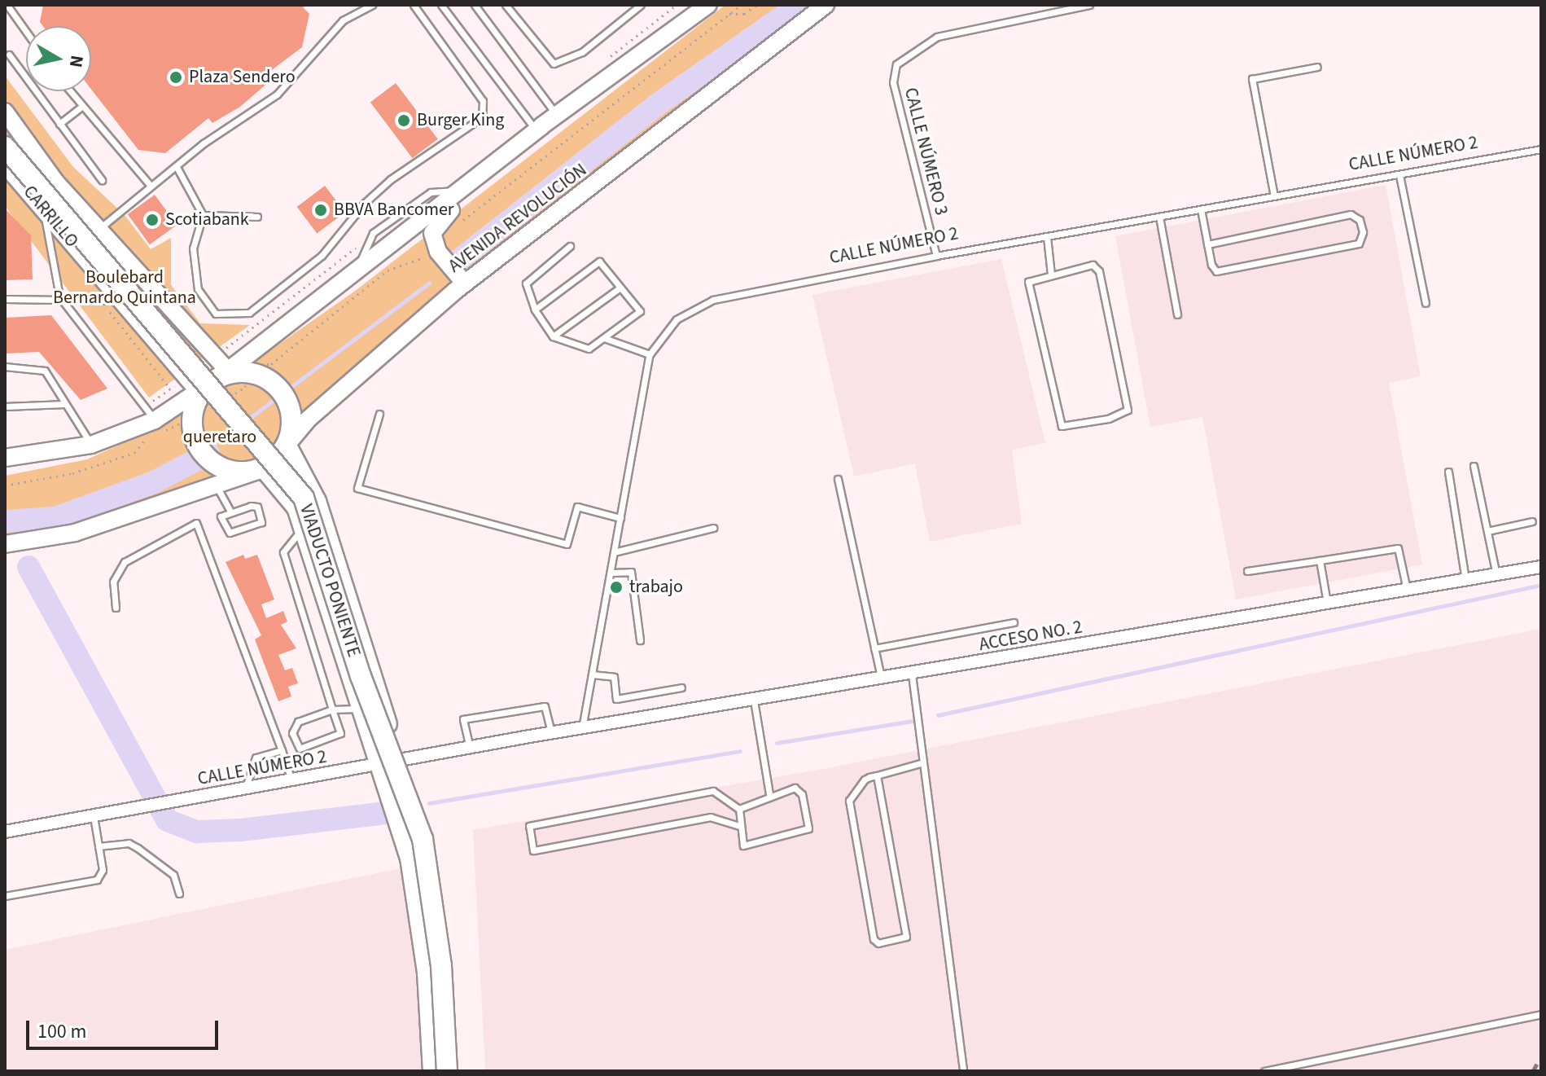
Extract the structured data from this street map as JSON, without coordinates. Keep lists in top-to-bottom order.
{
  "streets": {
    "main road": ["CARRILLO", "AVENIDA REVOLUCIÓN", "VIADUCTO PONIENTE"],
    "street": ["CALLE NÚMERO 2", "ACCESO NO. 2"],
    "lane": ["CALLE NÚMERO 3"]
  },
  "crossings": [
    ["CALLE NÚMERO 3", "CALLE NÚMERO 2"],
    ["CALLE NÚMERO 2", "ACCESO NO. 2"],
    ["CARRILLO", "AVENIDA REVOLUCIÓN"]
  ],
  "parks": ["Boulebard Bernardo Quintana", "queretaro"],
  "places": [
    "Plaza Sendero",
    "Burger King",
    "BBVA Bancomer",
    "Scotiabank",
    "trabajo"
  ],
  "scale_bar": "100 m",
  "north": "right"
}
